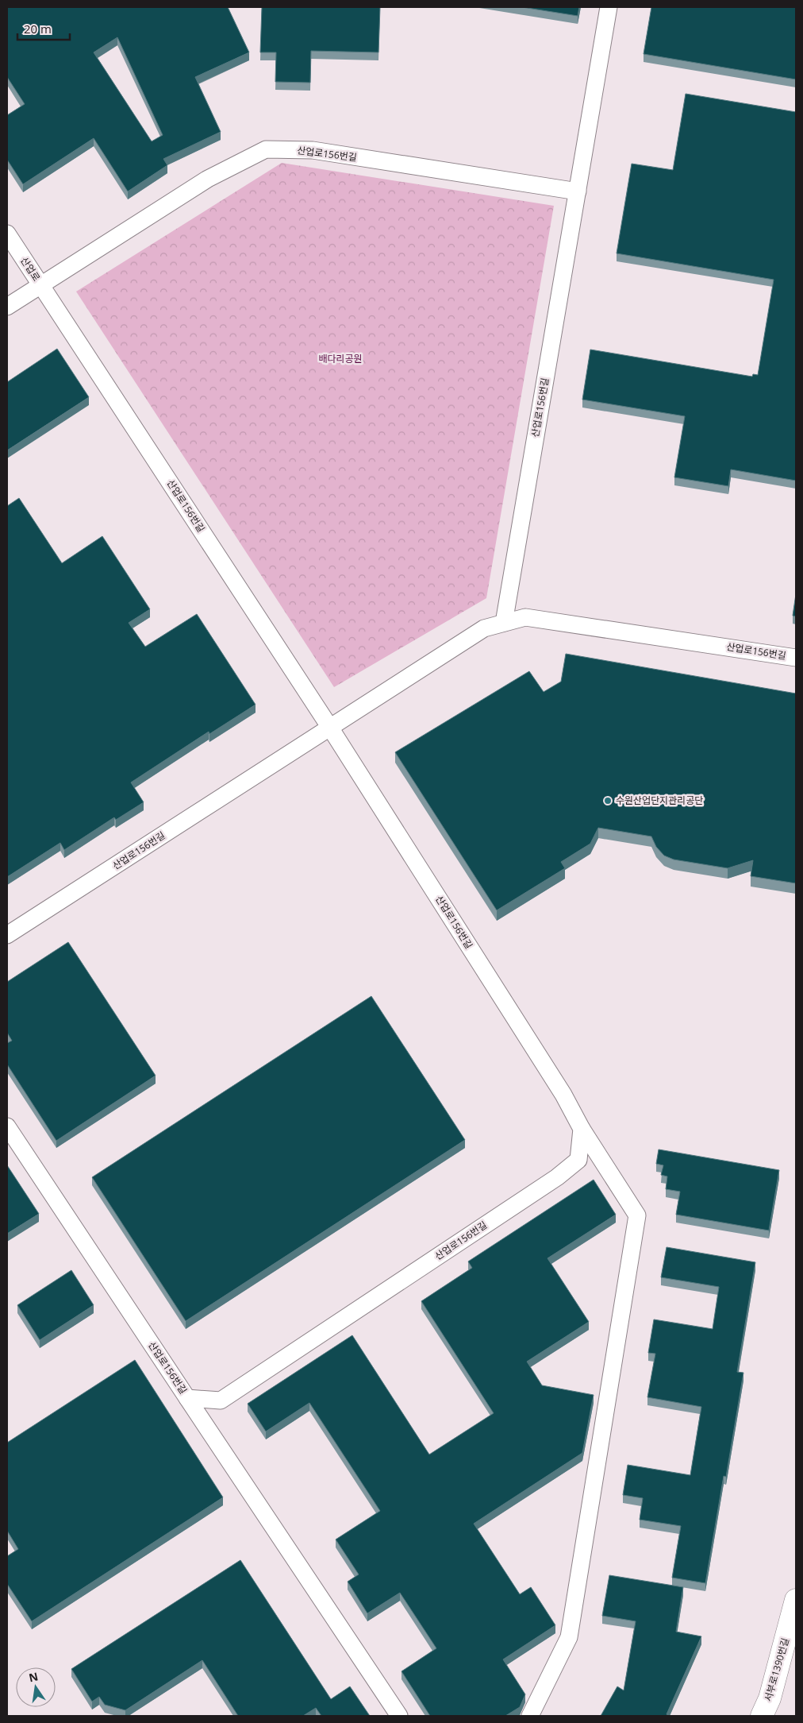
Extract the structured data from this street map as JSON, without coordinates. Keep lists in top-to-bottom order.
{
  "streets": {
    "street": ["산업로156번길", "산업로", "서부로1390번길"]
  },
  "crossings": [
    ["산업로156번길", "산업로"]
  ],
  "parks": ["배다리공원"],
  "places": ["수원산업단지관리공단"],
  "scale_bar": "20 m",
  "north": "top"
}
